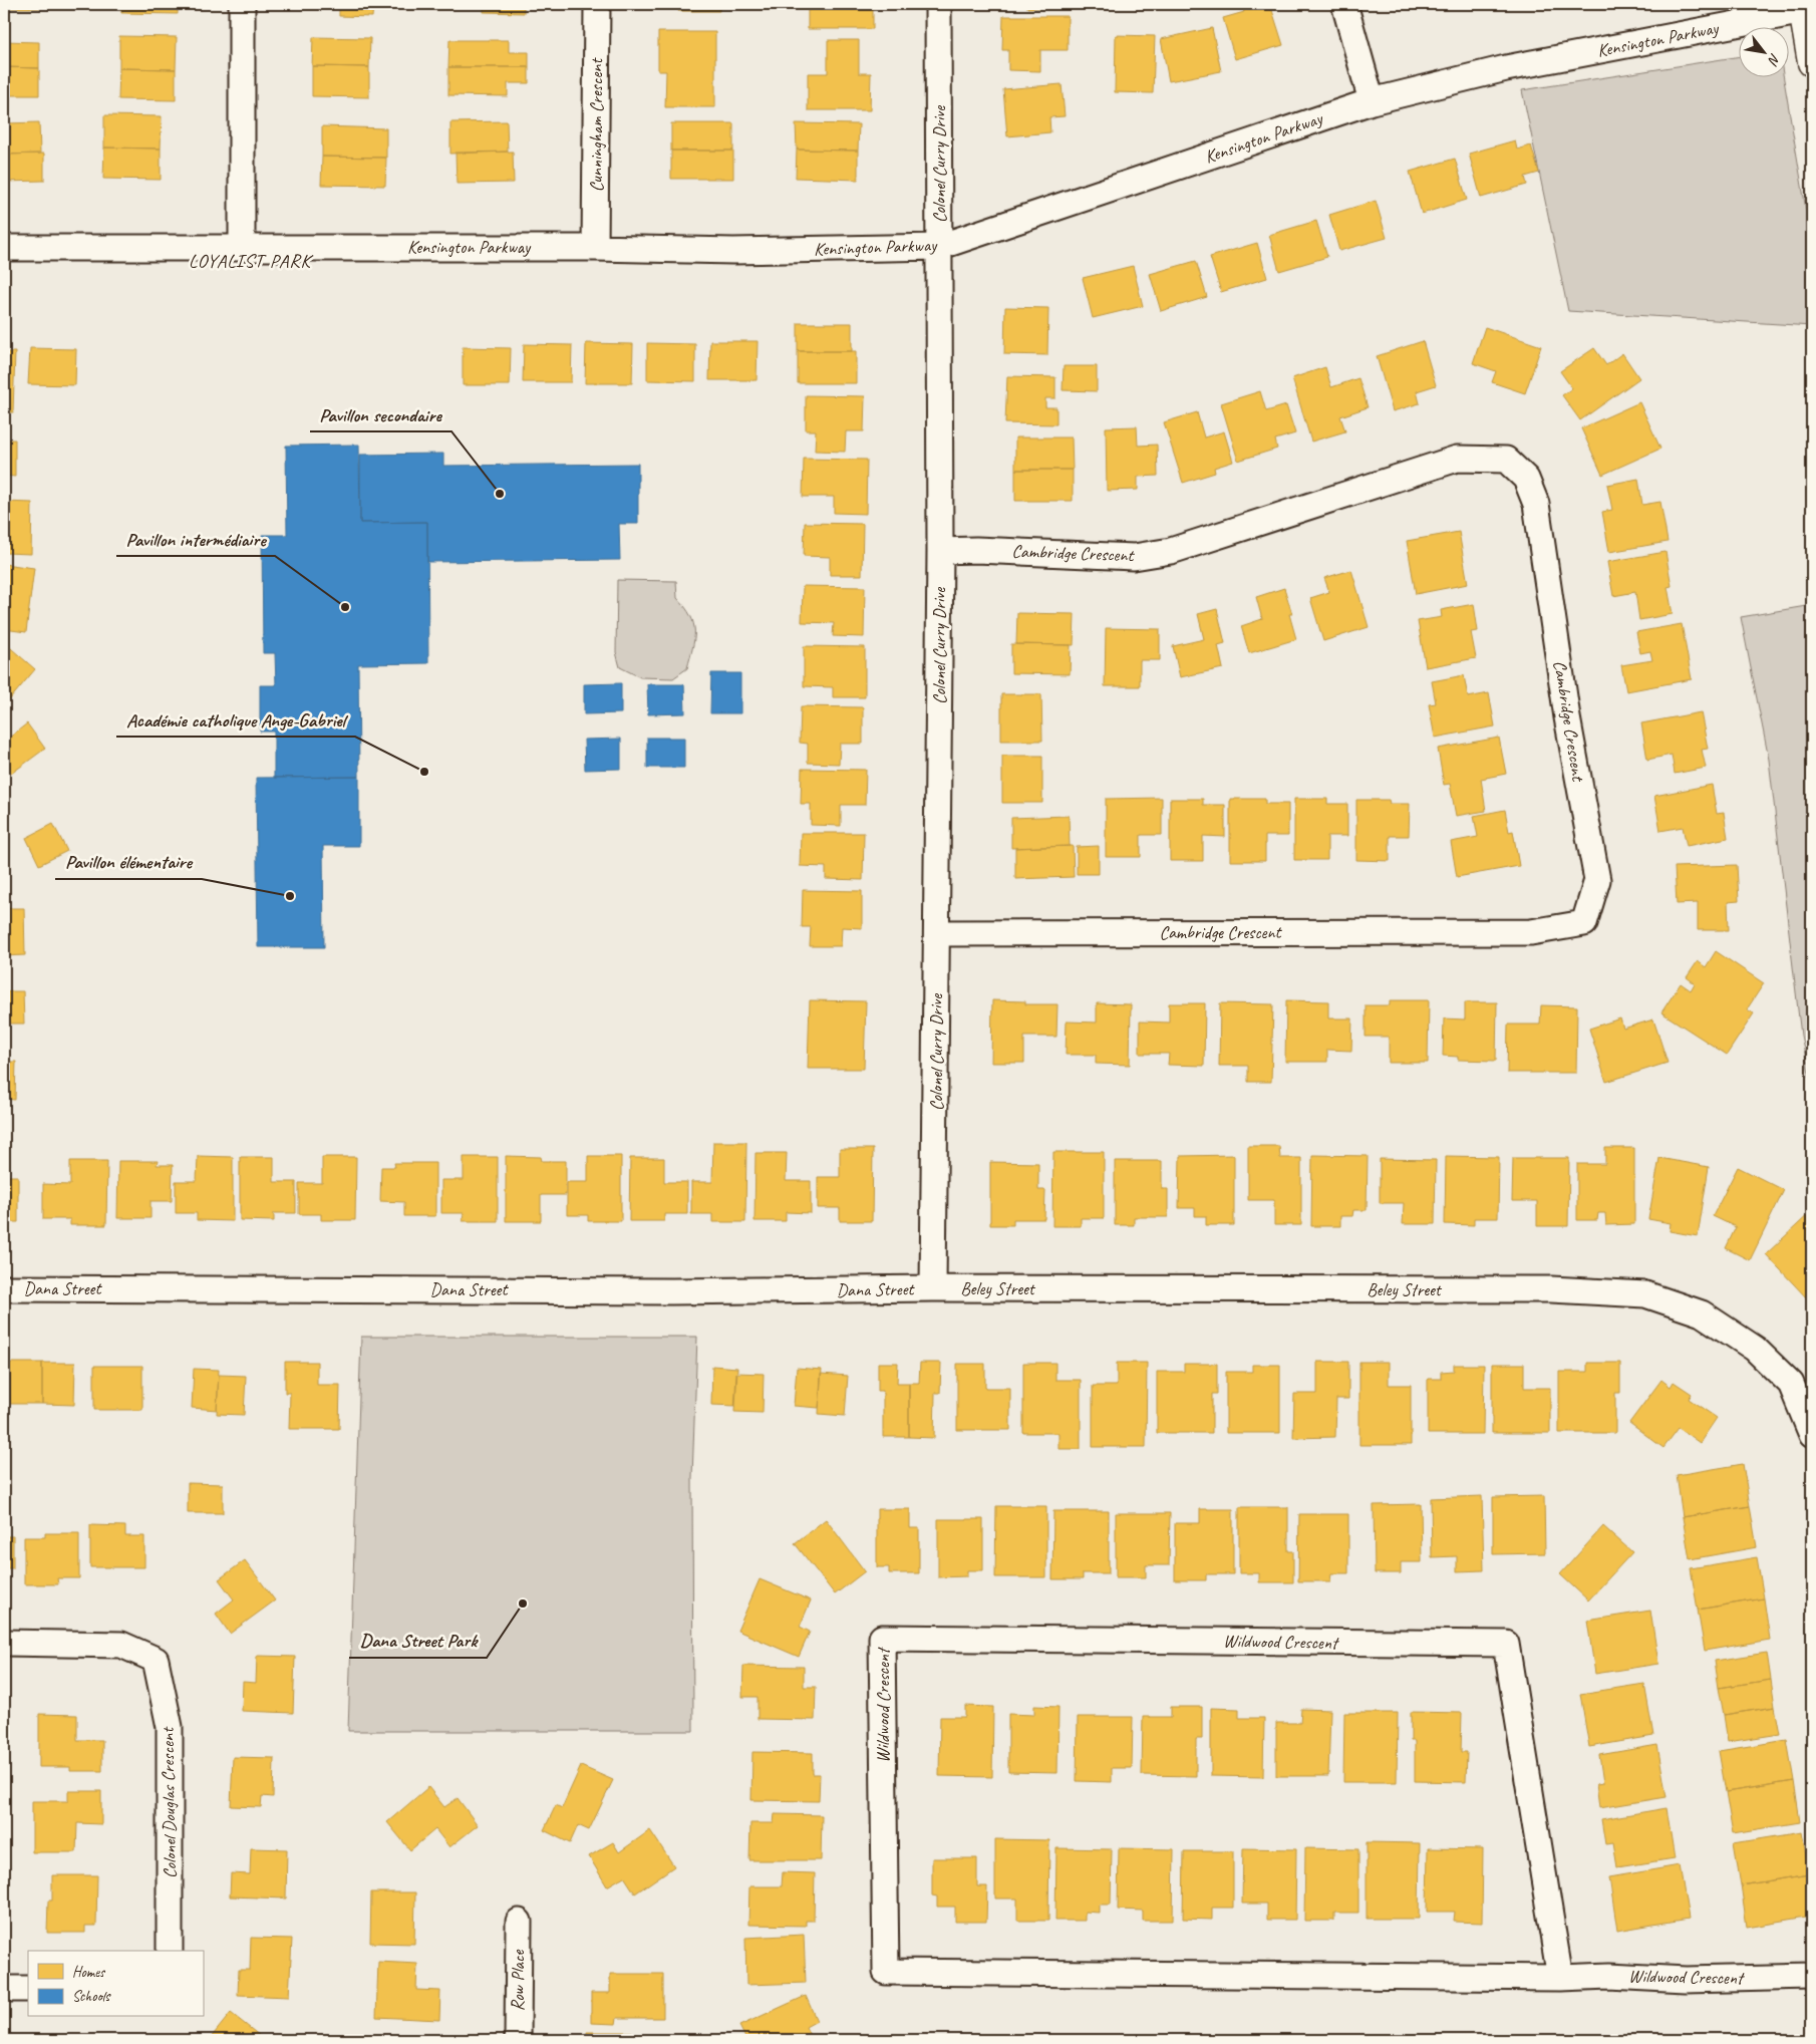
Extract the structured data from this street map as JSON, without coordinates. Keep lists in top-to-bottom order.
{
  "streets": {
    "street": [
      "Kensington Parkway",
      "Cunningham Crescent",
      "Colonel Curry Drive",
      "Cambridge Crescent",
      "Dana Street",
      "Beley Street",
      "Wildwood Crescent",
      "Colonel Douglas Crescent",
      "Row Place"
    ]
  },
  "crossings": [
    ["Kensington Parkway", "Cunningham Crescent"],
    ["Kensington Parkway", "Colonel Curry Drive"],
    ["Colonel Curry Drive", "Cambridge Crescent"],
    ["Colonel Curry Drive", "Dana Street"],
    ["Colonel Curry Drive", "Beley Street"],
    ["Dana Street", "Beley Street"]
  ],
  "districts": ["LOYALIST PARK"],
  "places": [
    "Pavillon secondaire",
    "Pavillon intermédiaire",
    "Académie catholique Ange-Gabriel",
    "Pavillon élémentaire",
    "Dana Street Park"
  ],
  "legend": ["Homes", "Schools"],
  "north": "bottom right"
}
